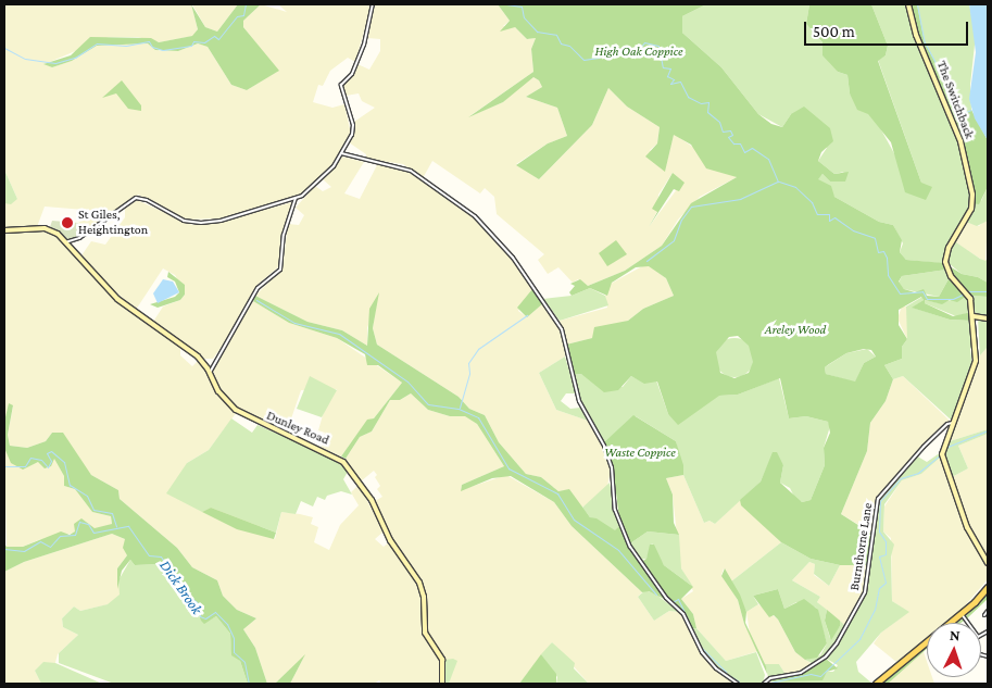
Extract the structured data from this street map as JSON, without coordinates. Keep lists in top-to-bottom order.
{
  "streets": {
    "street": ["The Switchback", "Dunley Road", "Burnthorne Lane"]
  },
  "crossings": [
    ["The Switchback", "Burnthorne Lane"]
  ],
  "water": ["Dick Brook"],
  "parks": ["High Oak Coppice", "Areley Wood", "Waste Coppice"],
  "places": ["St Giles, Heightington"],
  "scale_bar": "500 m",
  "north": "top"
}
